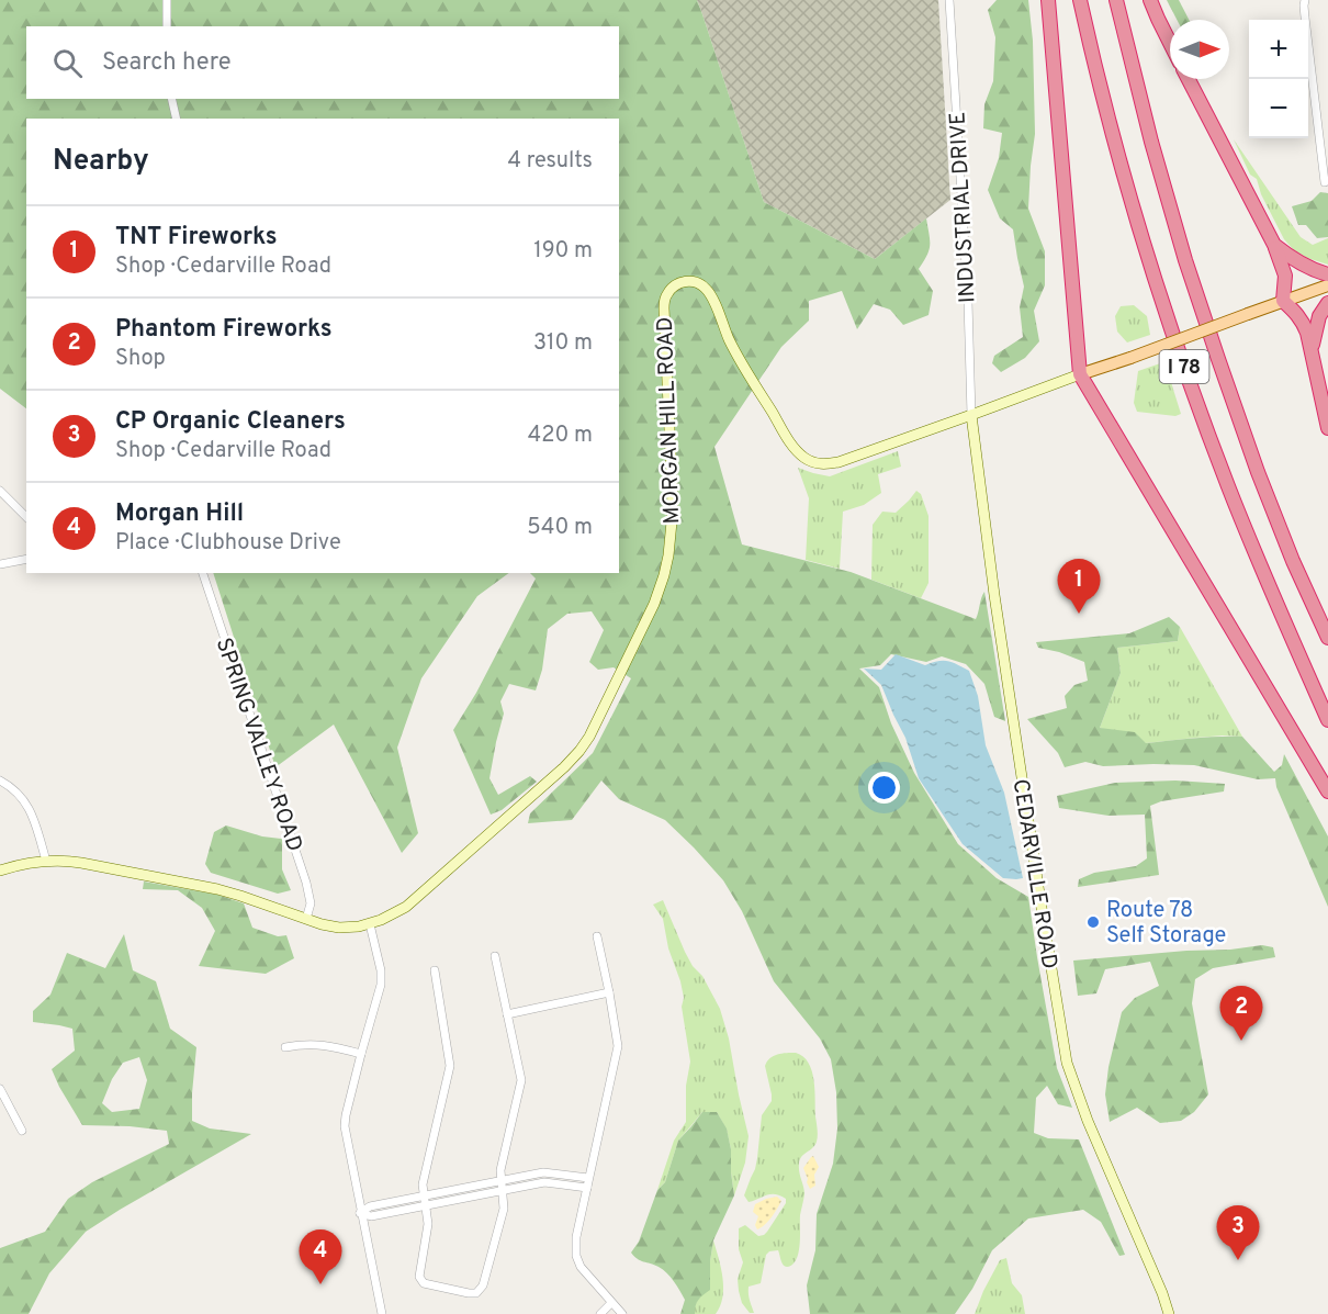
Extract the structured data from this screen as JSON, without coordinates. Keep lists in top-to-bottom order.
{
  "streets": {
    "highway": ["I 78"],
    "main road": ["MORGAN HILL ROAD", "CEDARVILLE ROAD"],
    "street": ["INDUSTRIAL DRIVE", "SPRING VALLEY ROAD"]
  },
  "crossings": [
    ["INDUSTRIAL DRIVE", "MORGAN HILL ROAD"],
    ["INDUSTRIAL DRIVE", "CEDARVILLE ROAD"],
    ["MORGAN HILL ROAD", "SPRING VALLEY ROAD"],
    ["MORGAN HILL ROAD", "CEDARVILLE ROAD"]
  ],
  "places": ["Route 78 Self Storage"],
  "north": "right",
  "page": {
    "map_buttons": ["+", "−"],
    "search": "Search here",
    "heading": ["Nearby", "4 results"],
    "list": [
      {
        "mark": "1",
        "name": "TNT Fireworks",
        "note": "Shop · Cedarville Road",
        "value": "190 m"
      },
      {
        "mark": "2",
        "name": "Phantom Fireworks",
        "note": "Shop",
        "value": "310 m"
      },
      {
        "mark": "3",
        "name": "CP Organic Cleaners",
        "note": "Shop · Cedarville Road",
        "value": "420 m"
      },
      {
        "mark": "4",
        "name": "Morgan Hill",
        "note": "Place · Clubhouse Drive",
        "value": "540 m"
      }
    ],
    "pins": [
      "1",
      "2",
      "3",
      "4"
    ]
  }
}
